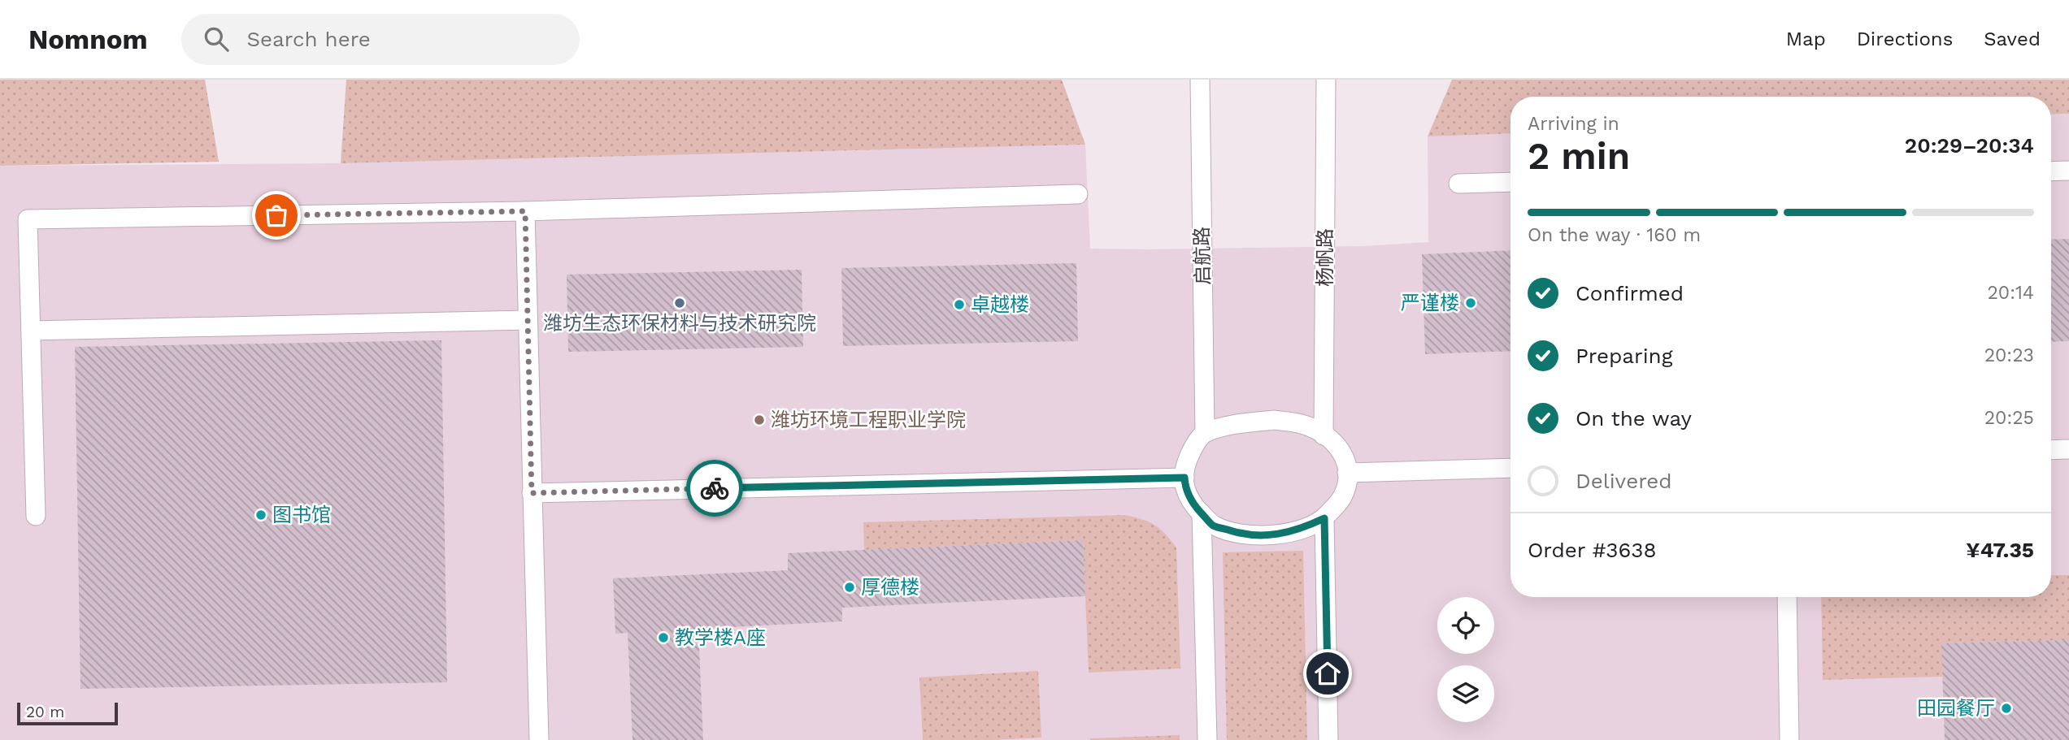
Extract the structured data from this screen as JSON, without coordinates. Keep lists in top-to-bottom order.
{
  "streets": {
    "lane": ["启航路", "杨帆路"]
  },
  "crossings": [
    ["启航路", "杨帆路"]
  ],
  "places": [
    "潍坊生态环保材料与技术研究院",
    "严谨楼",
    "卓越楼",
    "潍坊环境工程职业学院",
    "图书馆",
    "厚德楼",
    "教学楼A座",
    "田园餐厅"
  ],
  "scale_bar": "20 m",
  "page": {
    "header": "Nomnom",
    "search": "Search here",
    "nav": ["Map", "Directions", "Saved"],
    "heading": ["2 min", "Arriving in", "20:29–20:34"],
    "panel": ["Order #3638", "¥47.35"],
    "bar": "On the way · 160 m",
    "list": [
      ["Confirmed", "20:14"],
      ["Preparing", "20:23"],
      ["On the way", "20:25"],
      "Delivered"
    ],
    "scale": "20 m"
  }
}
